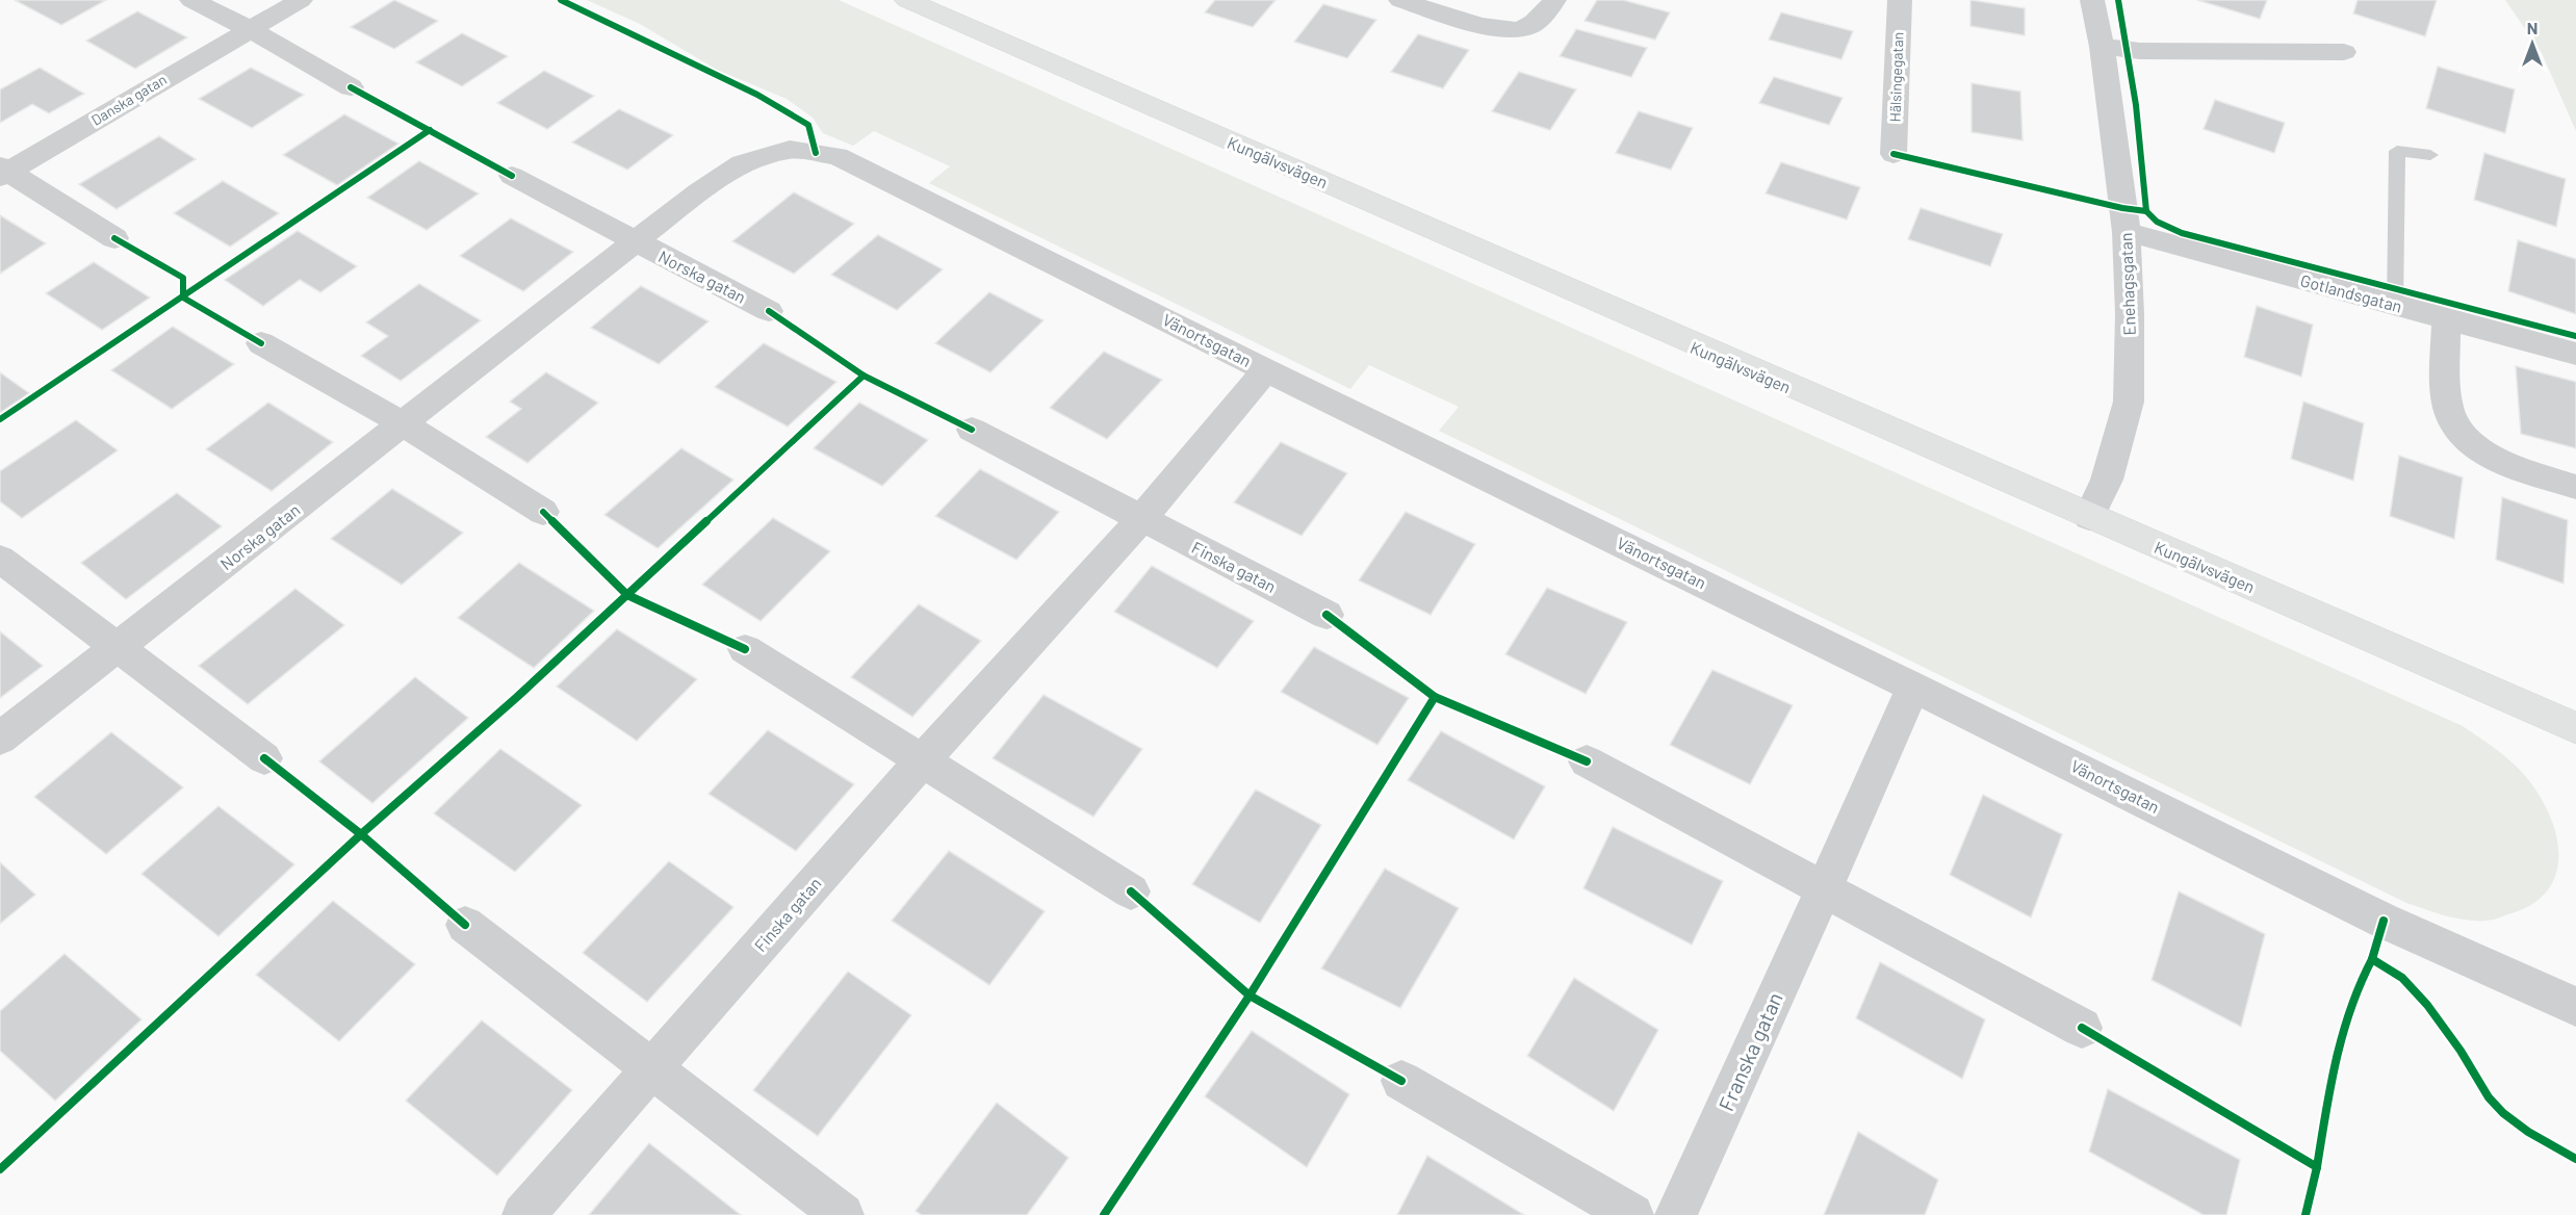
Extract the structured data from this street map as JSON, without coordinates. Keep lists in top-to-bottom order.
{
  "streets": {
    "main road": ["Kungälvsvägen"],
    "street": [
      "Hälsingegatan",
      "Danska gatan",
      "Norska gatan",
      "Enehagsgatan",
      "Gotlandsgatan",
      "Vänortsgatan",
      "Finska gatan",
      "Franska gatan"
    ]
  },
  "crossings": [
    ["Kungälvsvägen", "Enehagsgatan"],
    ["Norska gatan", "Vänortsgatan"],
    ["Enehagsgatan", "Gotlandsgatan"],
    ["Vänortsgatan", "Finska gatan"],
    ["Vänortsgatan", "Franska gatan"]
  ],
  "north": "top"
}
